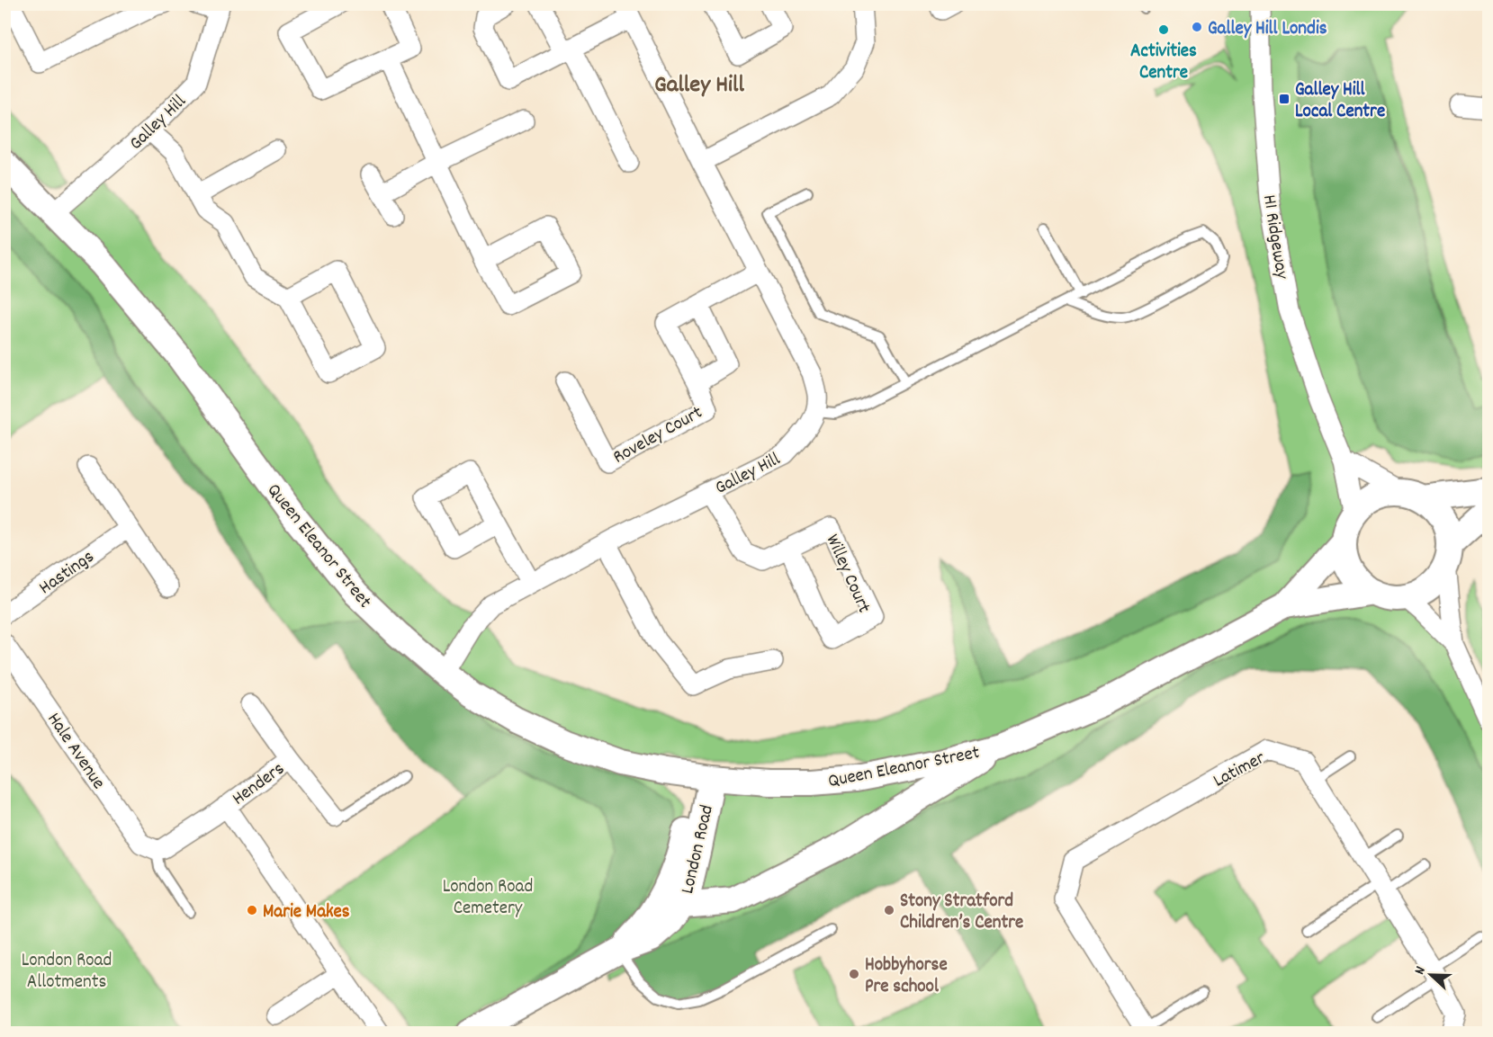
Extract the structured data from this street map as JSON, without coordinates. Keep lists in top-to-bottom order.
{
  "streets": {
    "street": [
      "Galley Hill",
      "H1 Ridgeway",
      "Roveley Court",
      "Queen Eleanor Street",
      "Hastings",
      "Willey Court",
      "Hale Avenue",
      "Latimer",
      "Henders",
      "London Road"
    ]
  },
  "crossings": [
    ["Galley Hill", "Queen Eleanor Street"],
    ["Galley Hill", "Willey Court"],
    ["H1 Ridgeway", "Queen Eleanor Street"],
    ["Queen Eleanor Street", "London Road"]
  ],
  "districts": ["Galley Hill"],
  "parks": ["London Road Cemetery", "London Road Allotments"],
  "places": {
    "other": [
      "Galley Hill Londis",
      "Activities Centre",
      "Marie Makes",
      "Stony Stratford Children’s Centre",
      "Hobbyhorse Pre school"
    ],
    "transit": ["Galley Hill Local Centre"]
  },
  "north": "left"
}
